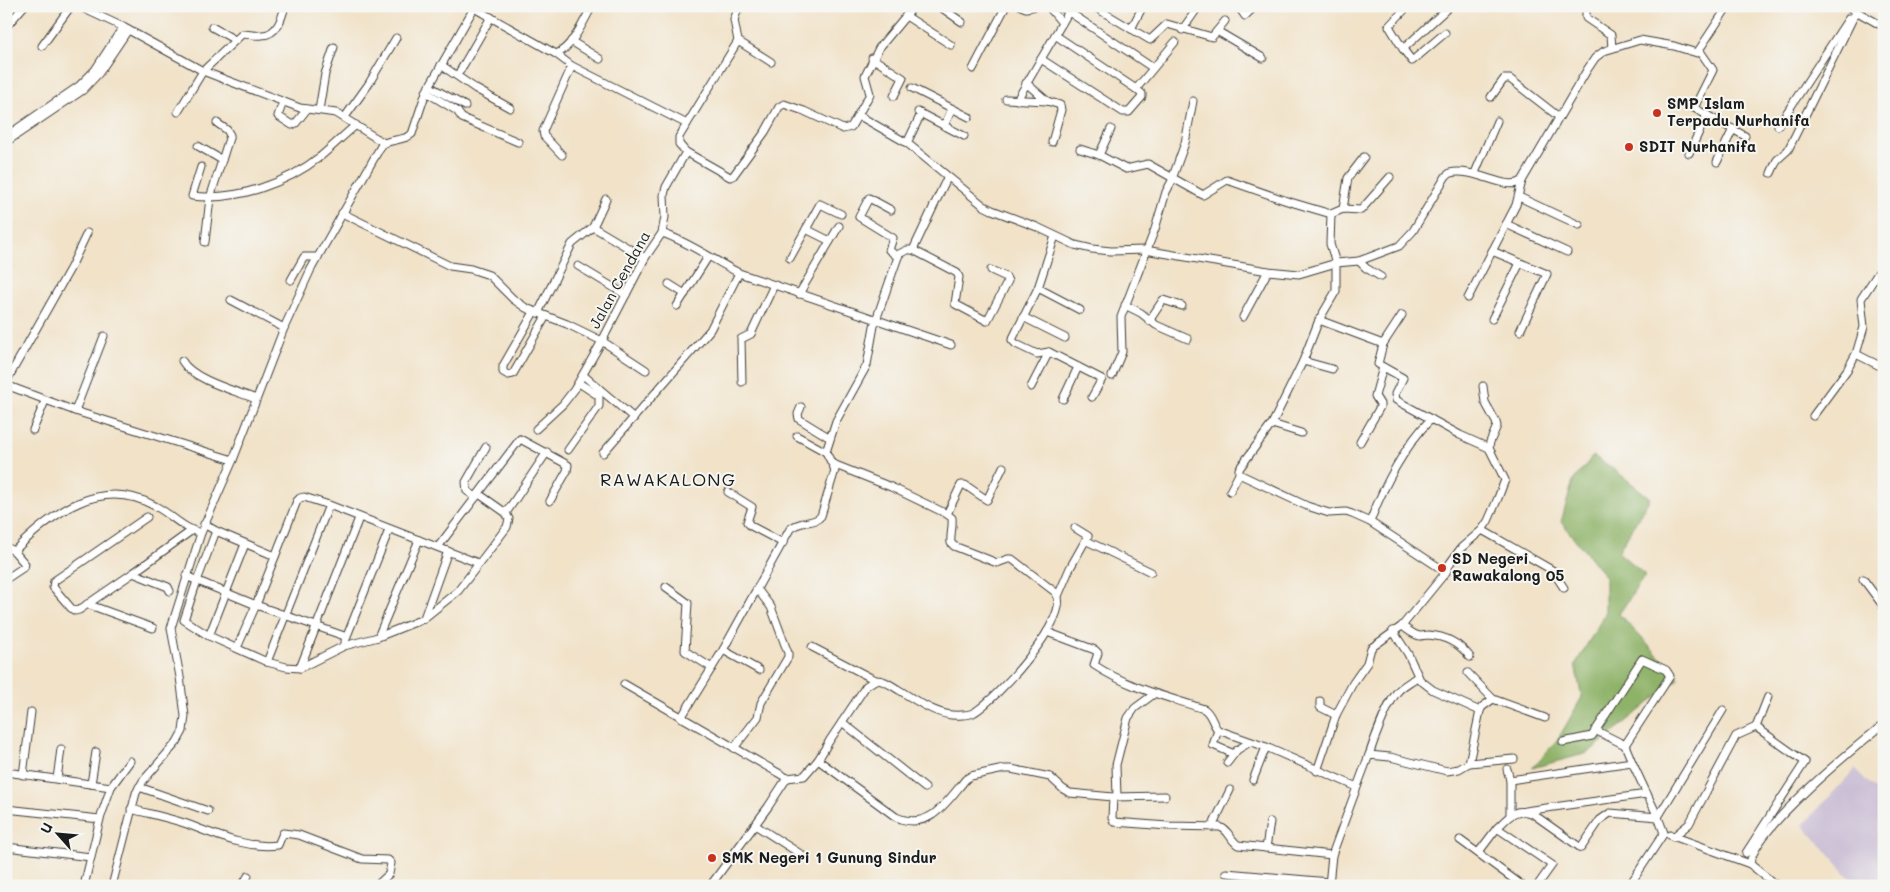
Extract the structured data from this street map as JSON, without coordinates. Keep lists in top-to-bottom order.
{
  "streets": {
    "street": ["Jalan Cendana"]
  },
  "districts": ["RAWAKALONG"],
  "places": [
    "SMP Islam Terpadu Nurhanifa",
    "SDIT Nurhanifa",
    "SD Negeri Rawakalong 05",
    "SMK Negeri 1 Gunung Sindur"
  ],
  "north": "top left"
}
